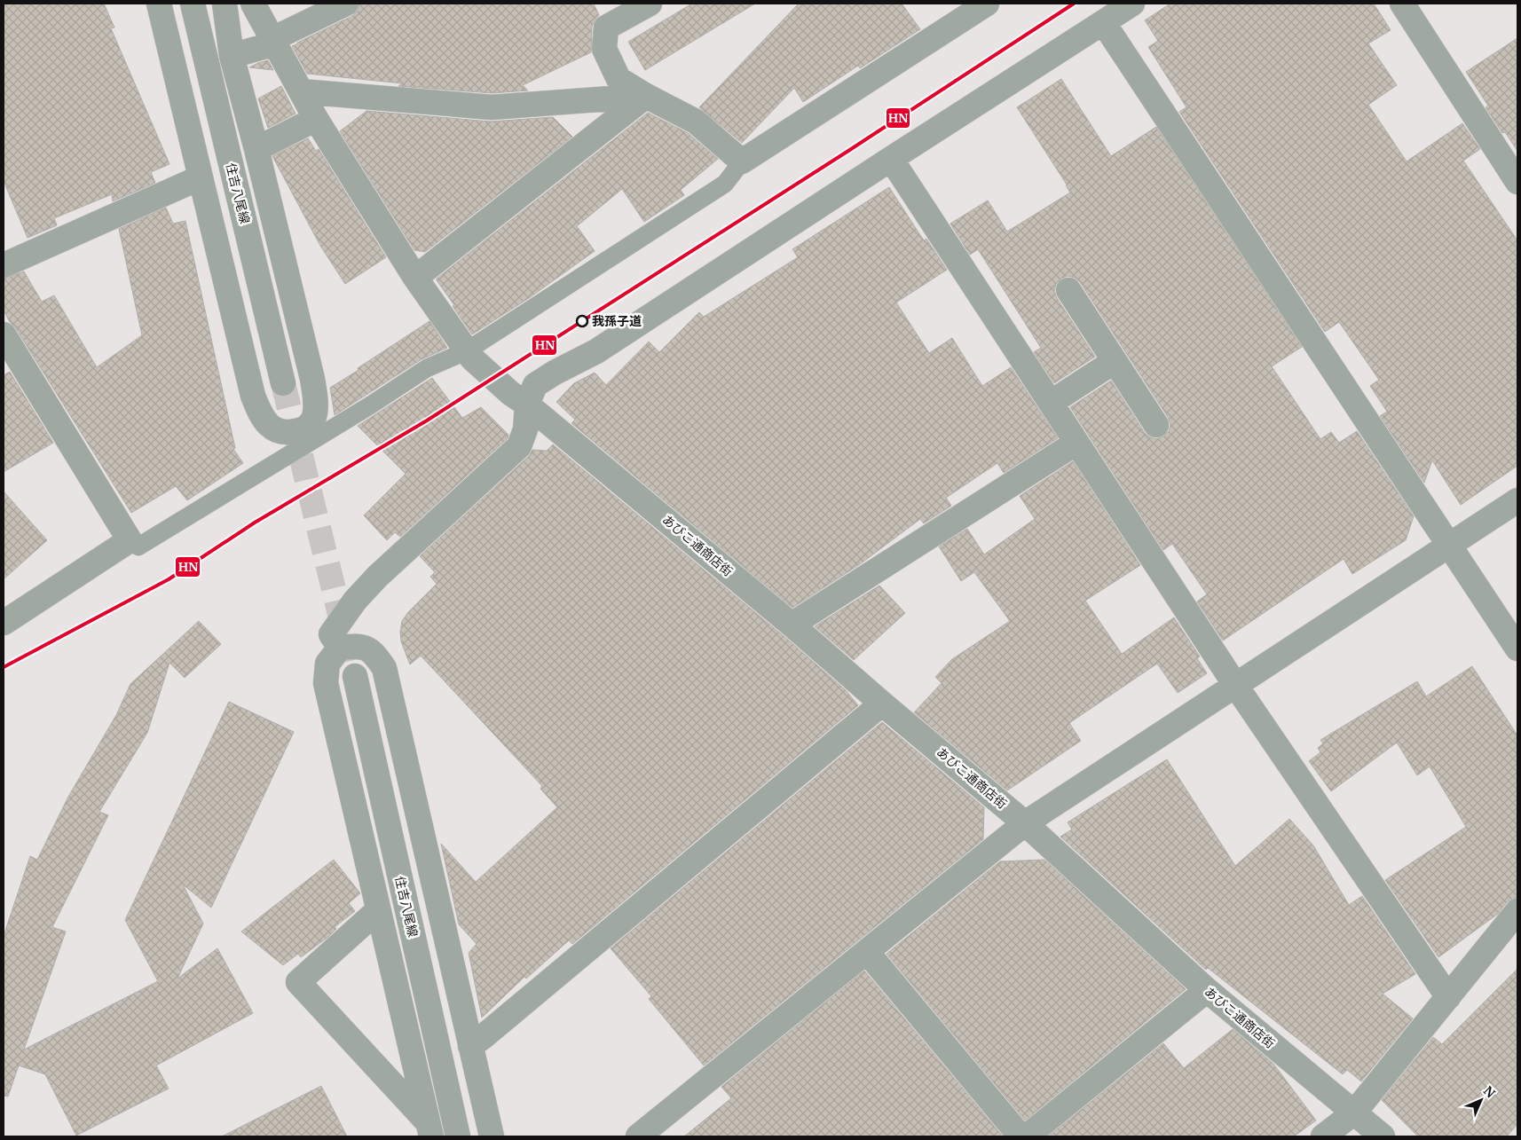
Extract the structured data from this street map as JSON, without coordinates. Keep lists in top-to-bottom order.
{
  "streets": {
    "street": ["住吉八尾線", "あびこ通商店街"]
  },
  "places": ["我孫子道"],
  "lines": ["transit line HN"],
  "north": "top right"
}
